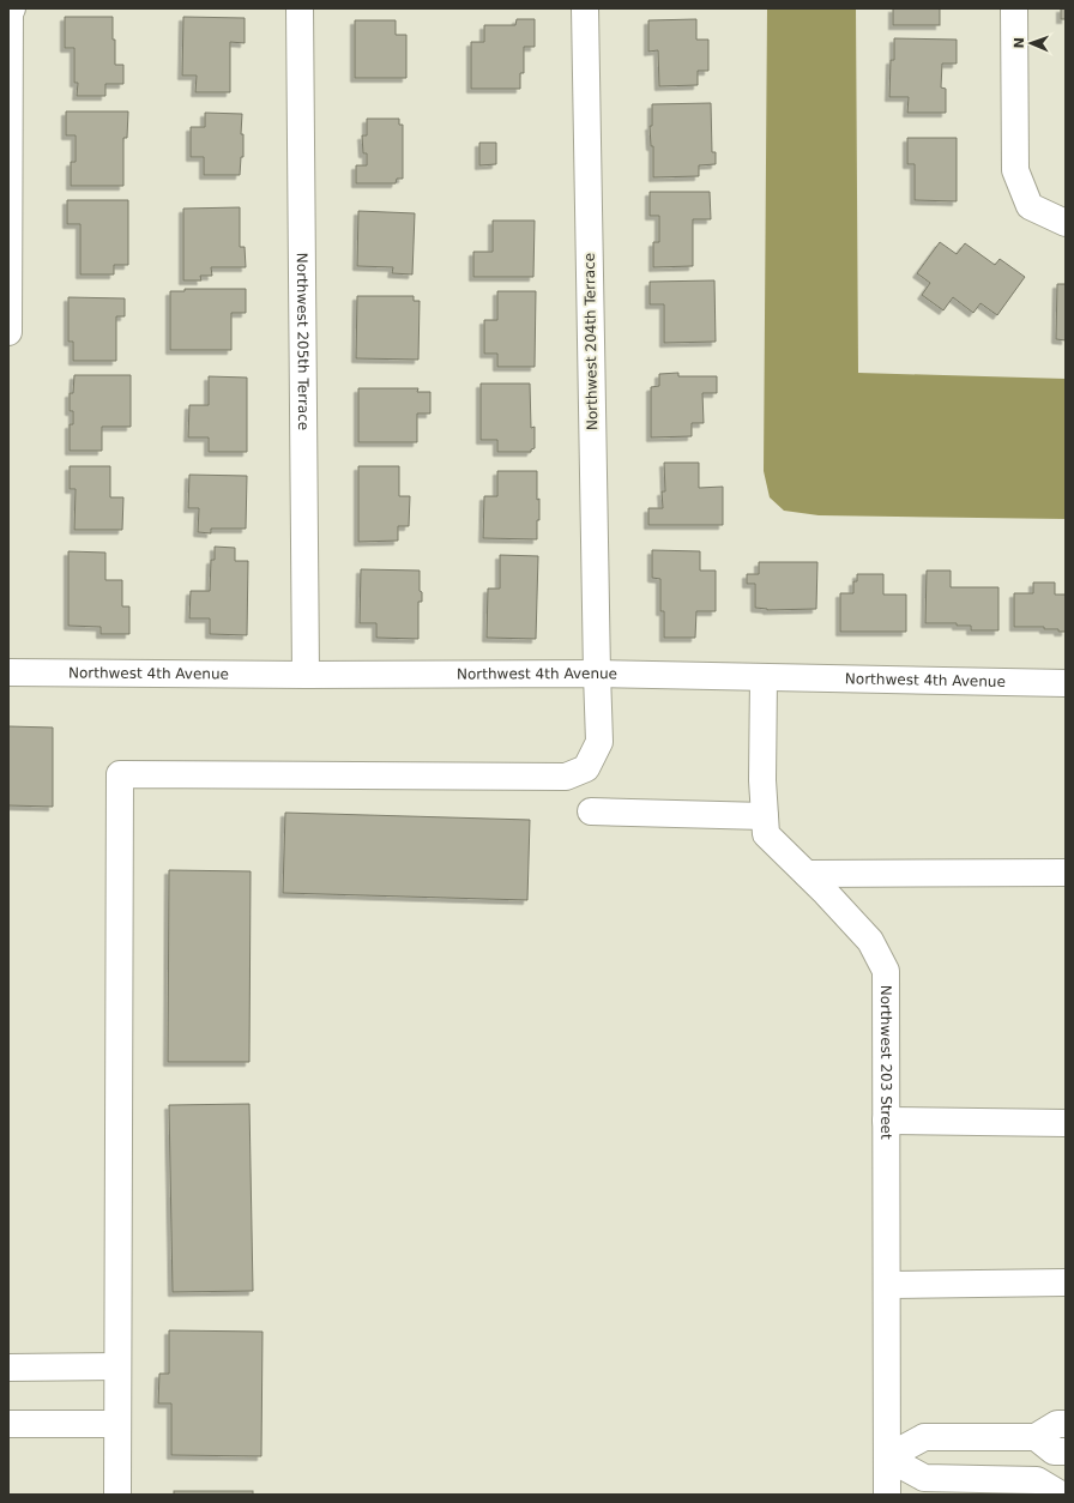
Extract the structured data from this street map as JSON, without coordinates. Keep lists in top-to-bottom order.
{
  "streets": {
    "street": [
      "Northwest 205th Terrace",
      "Northwest 204th Terrace",
      "Northwest 4th Avenue",
      "Northwest 203 Street"
    ]
  },
  "crossings": [
    ["Northwest 205th Terrace", "Northwest 4th Avenue"],
    ["Northwest 204th Terrace", "Northwest 4th Avenue"],
    ["Northwest 4th Avenue", "Northwest 203 Street"]
  ],
  "north": "left"
}
